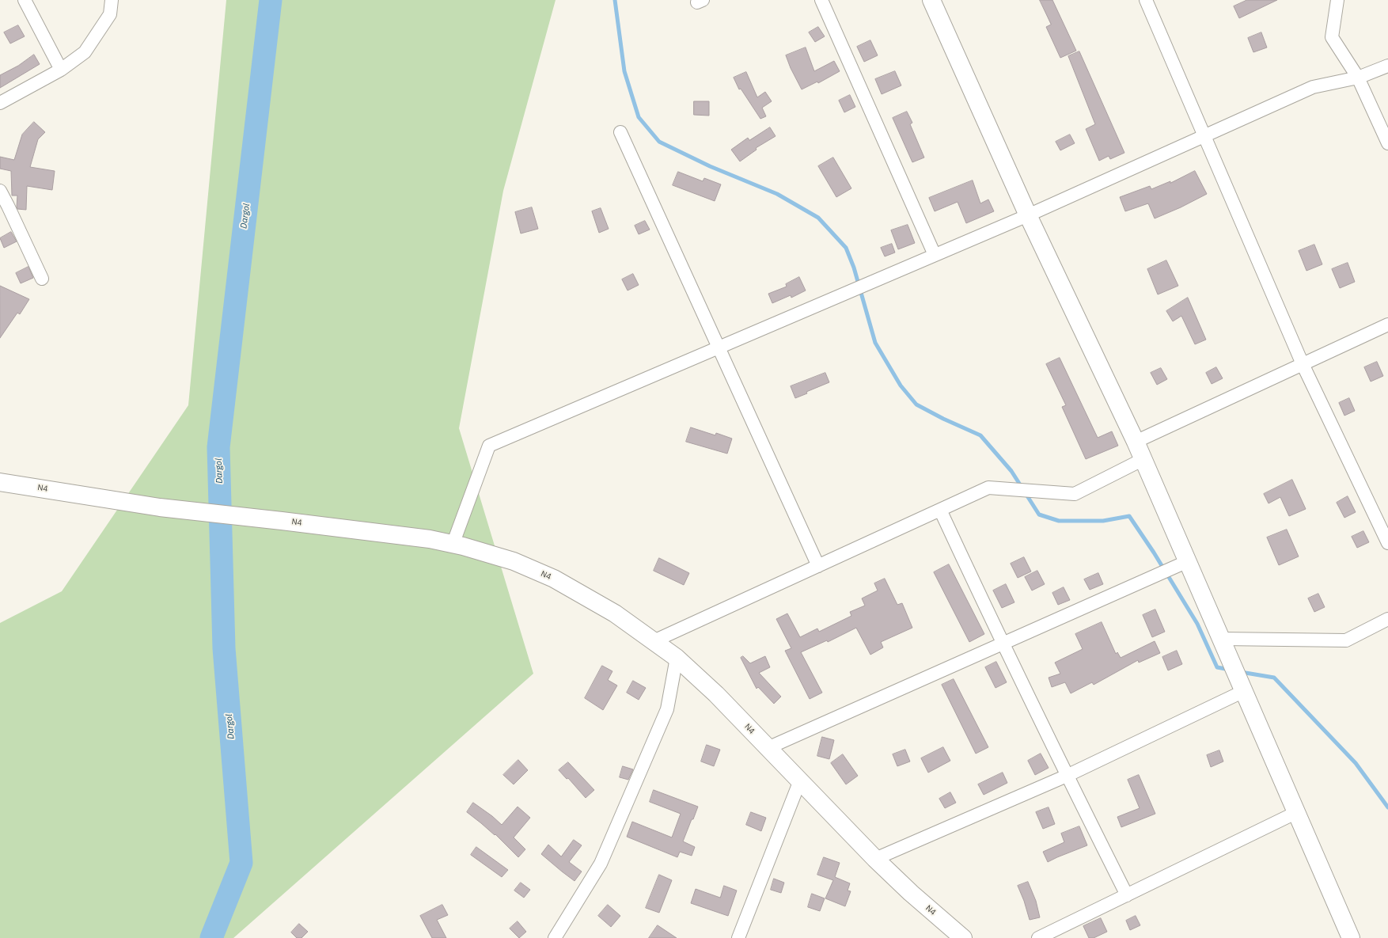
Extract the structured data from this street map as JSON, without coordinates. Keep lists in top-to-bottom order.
{
  "streets": {
    "main road": ["N4"]
  },
  "water": ["Dargol"]
}
